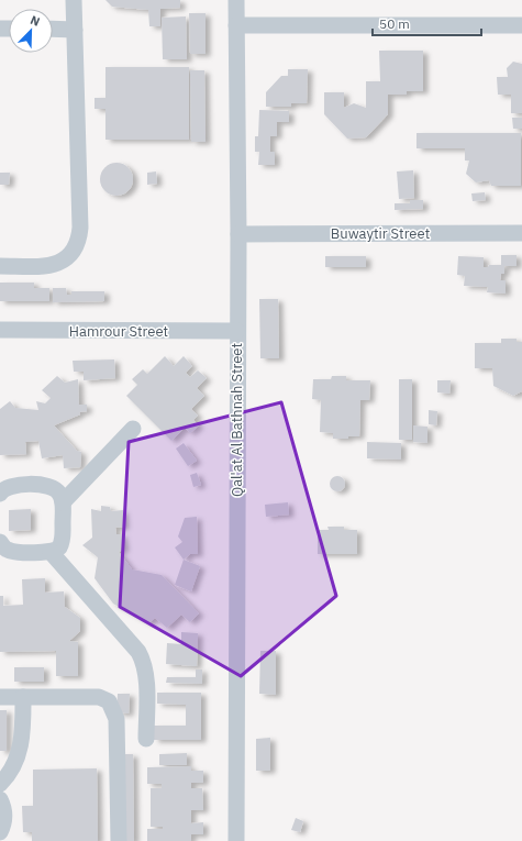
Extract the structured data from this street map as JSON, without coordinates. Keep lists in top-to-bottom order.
{
  "streets": {
    "street": ["Buwaytir Street", "Hamrour Street", "Qal'at Al Bathnah Street"]
  },
  "crossings": [
    ["Buwaytir Street", "Qal'at Al Bathnah Street"],
    ["Hamrour Street", "Qal'at Al Bathnah Street"]
  ],
  "scale_bar": "50 m",
  "north": "top right"
}
